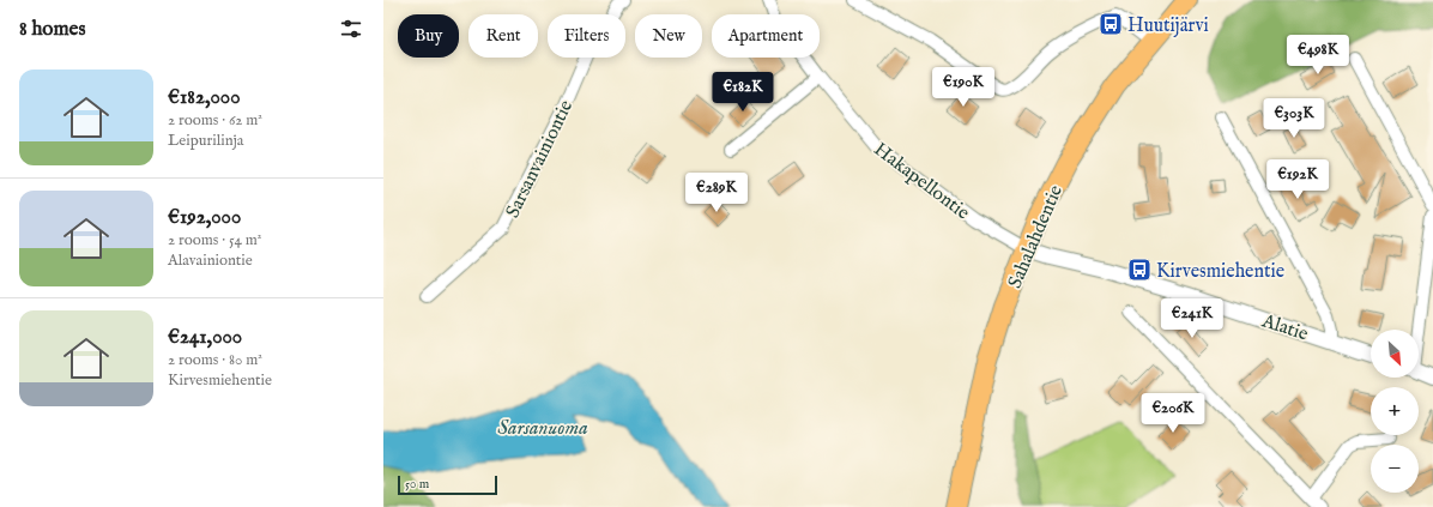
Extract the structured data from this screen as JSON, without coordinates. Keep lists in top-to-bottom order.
{
  "streets": {
    "main road": ["Sahalahdentie"],
    "street": ["Sarsanvainiontie", "Hakapellontie", "Alatie"]
  },
  "crossings": [
    ["Hakapellontie", "Sahalahdentie"],
    ["Hakapellontie", "Alatie"],
    ["Sahalahdentie", "Alatie"]
  ],
  "water": ["Sarsanuoma"],
  "places": {
    "bus stop": ["Huutijärvi", "Kirvesmiehentie"]
  },
  "scale_bar": "50 m",
  "north": "bottom right",
  "page": {
    "heading": "8 homes",
    "chip": [
      "Buy",
      "Rent",
      "Filters",
      "New",
      "Apartment"
    ],
    "price": [
      "€498K",
      "€190K",
      "€182K",
      "€303K",
      "€192K",
      "€289K",
      "€241K",
      "€206K"
    ],
    "list": [
      {
        "name": "€182,000",
        "note": "2 rooms · 62 m² · Leipurilinja"
      },
      {
        "name": "€192,000",
        "note": "2 rooms · 54 m² · Alavainiontie"
      },
      {
        "name": "€241,000",
        "note": "2 rooms · 80 m² · Kirvesmiehentie"
      }
    ],
    "map_buttons": ["+", "−"],
    "scale": "50 m"
  }
}
